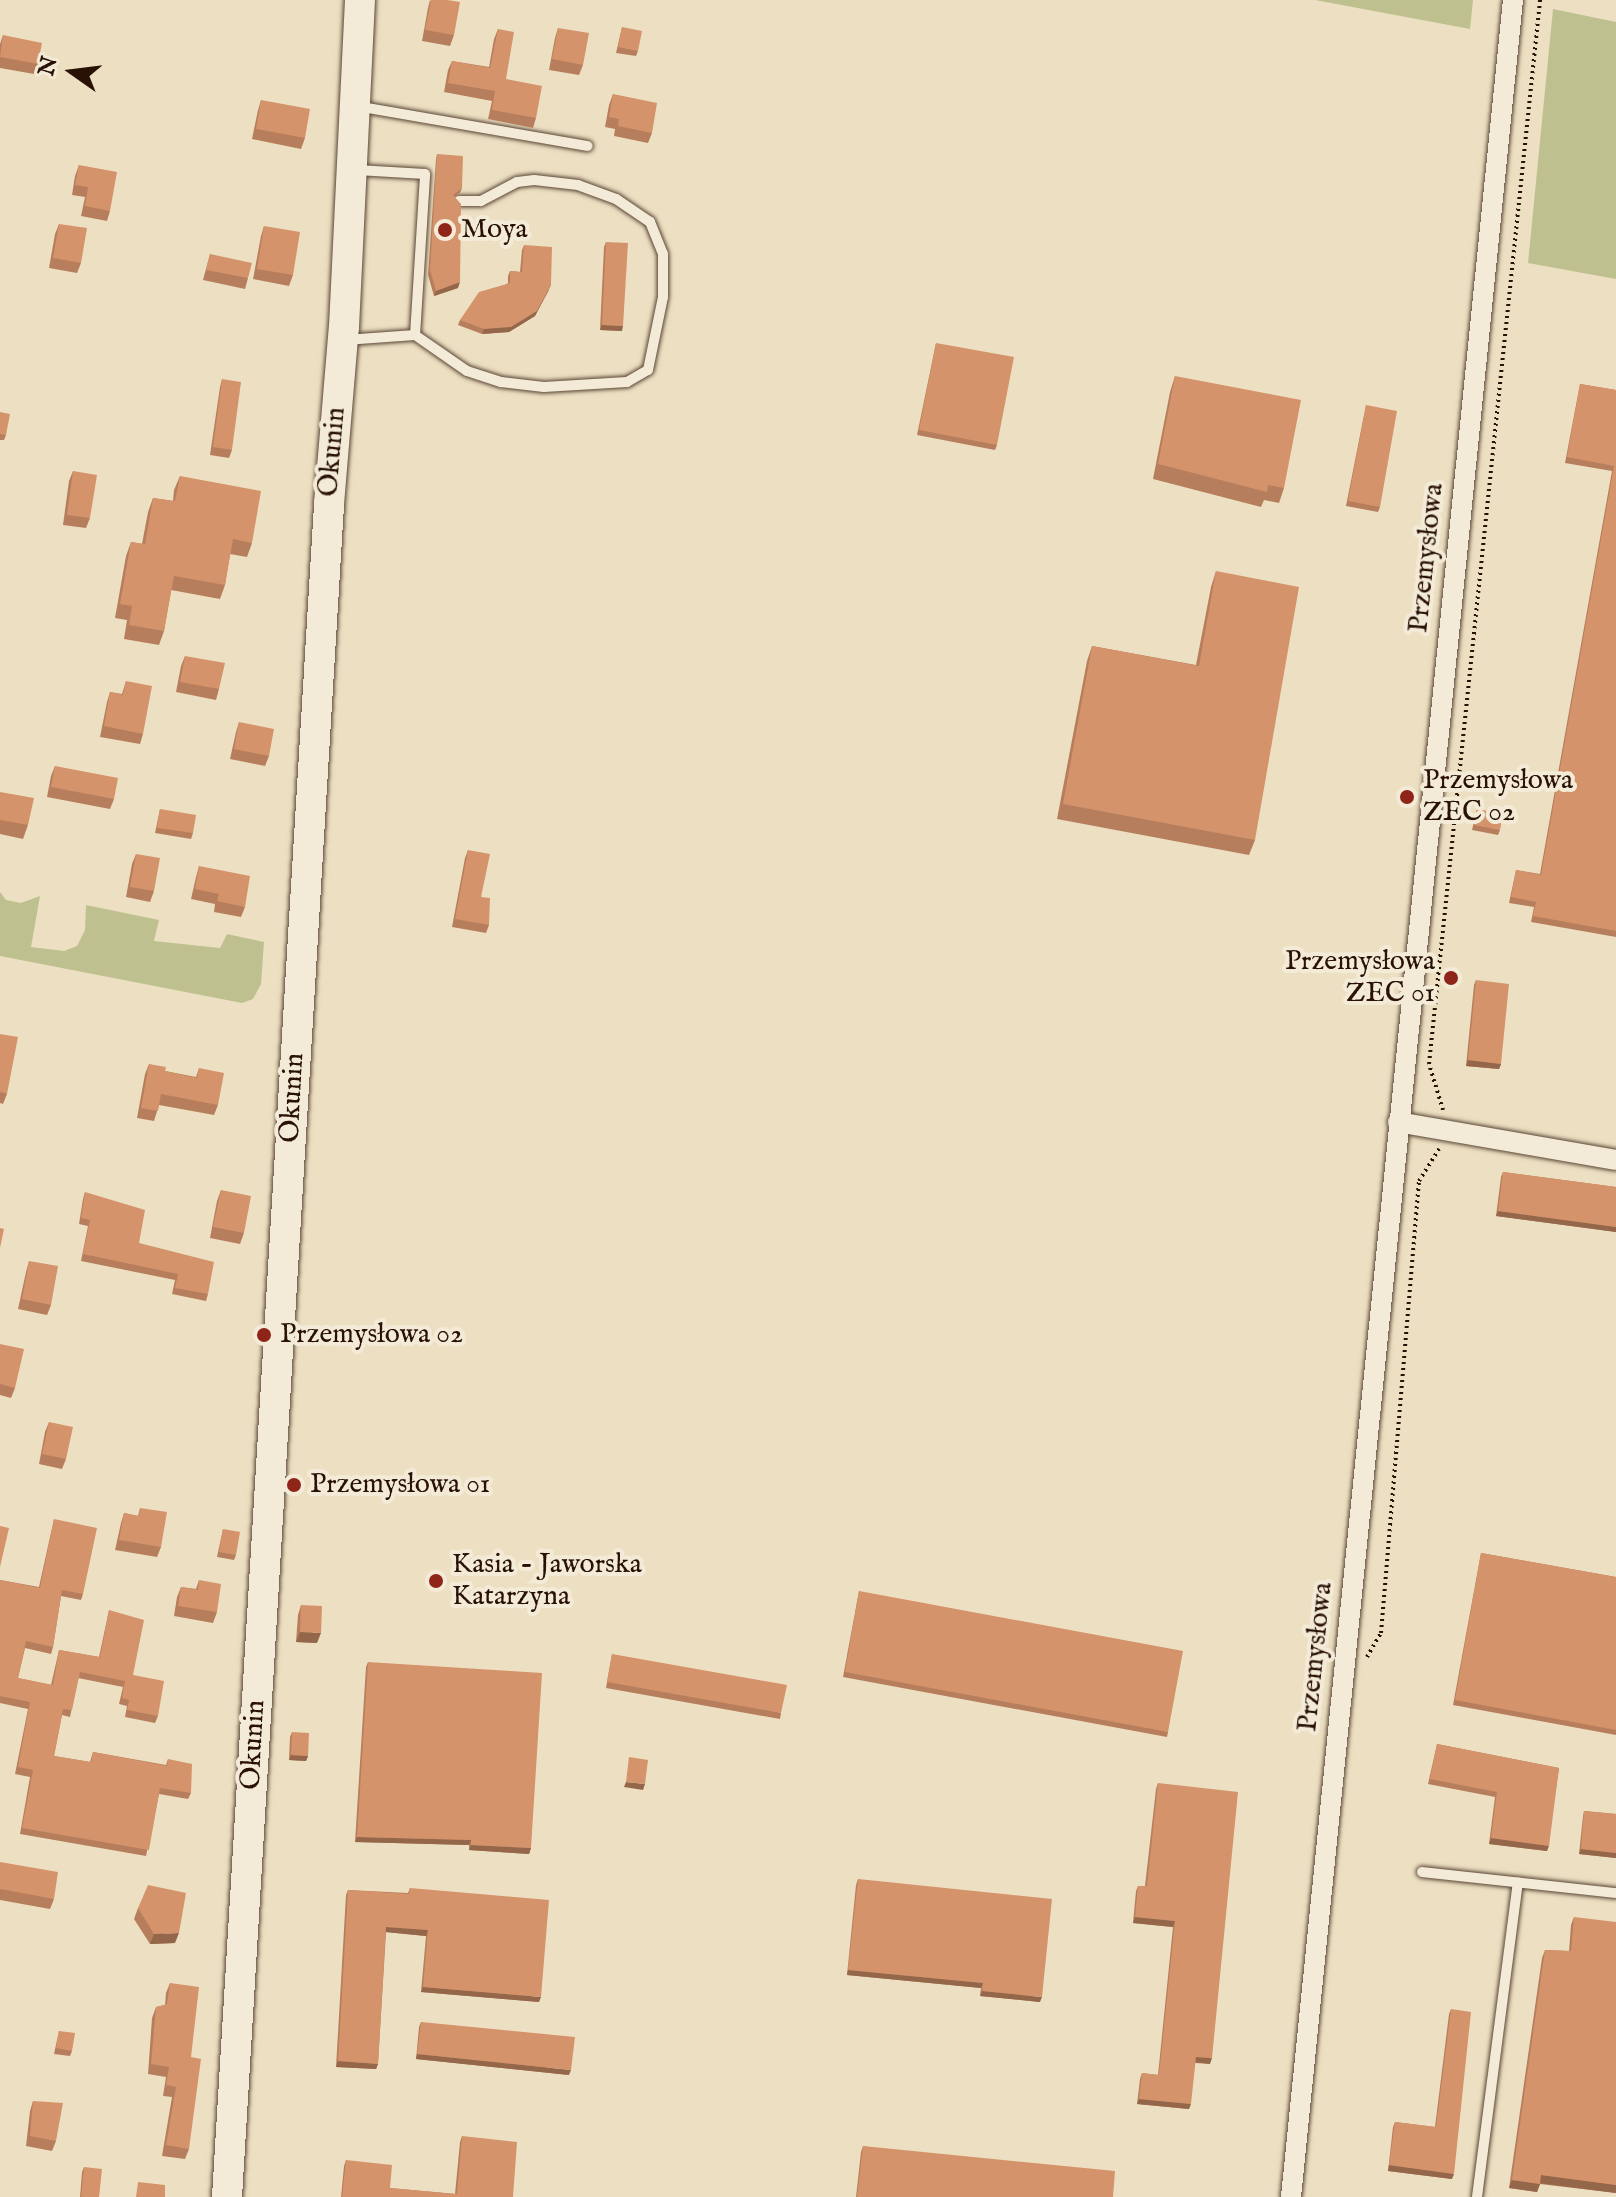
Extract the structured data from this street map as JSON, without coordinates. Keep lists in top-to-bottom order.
{
  "streets": {
    "main road": ["Okunin"],
    "street": ["Przemysłowa"]
  },
  "places": [
    "Moya",
    "Przemysłowa ZEC 02",
    "Przemysłowa ZEC 01",
    "Przemysłowa 02",
    "Przemysłowa 01",
    "Kasia - Jaworska Katarzyna"
  ],
  "north": "left"
}
